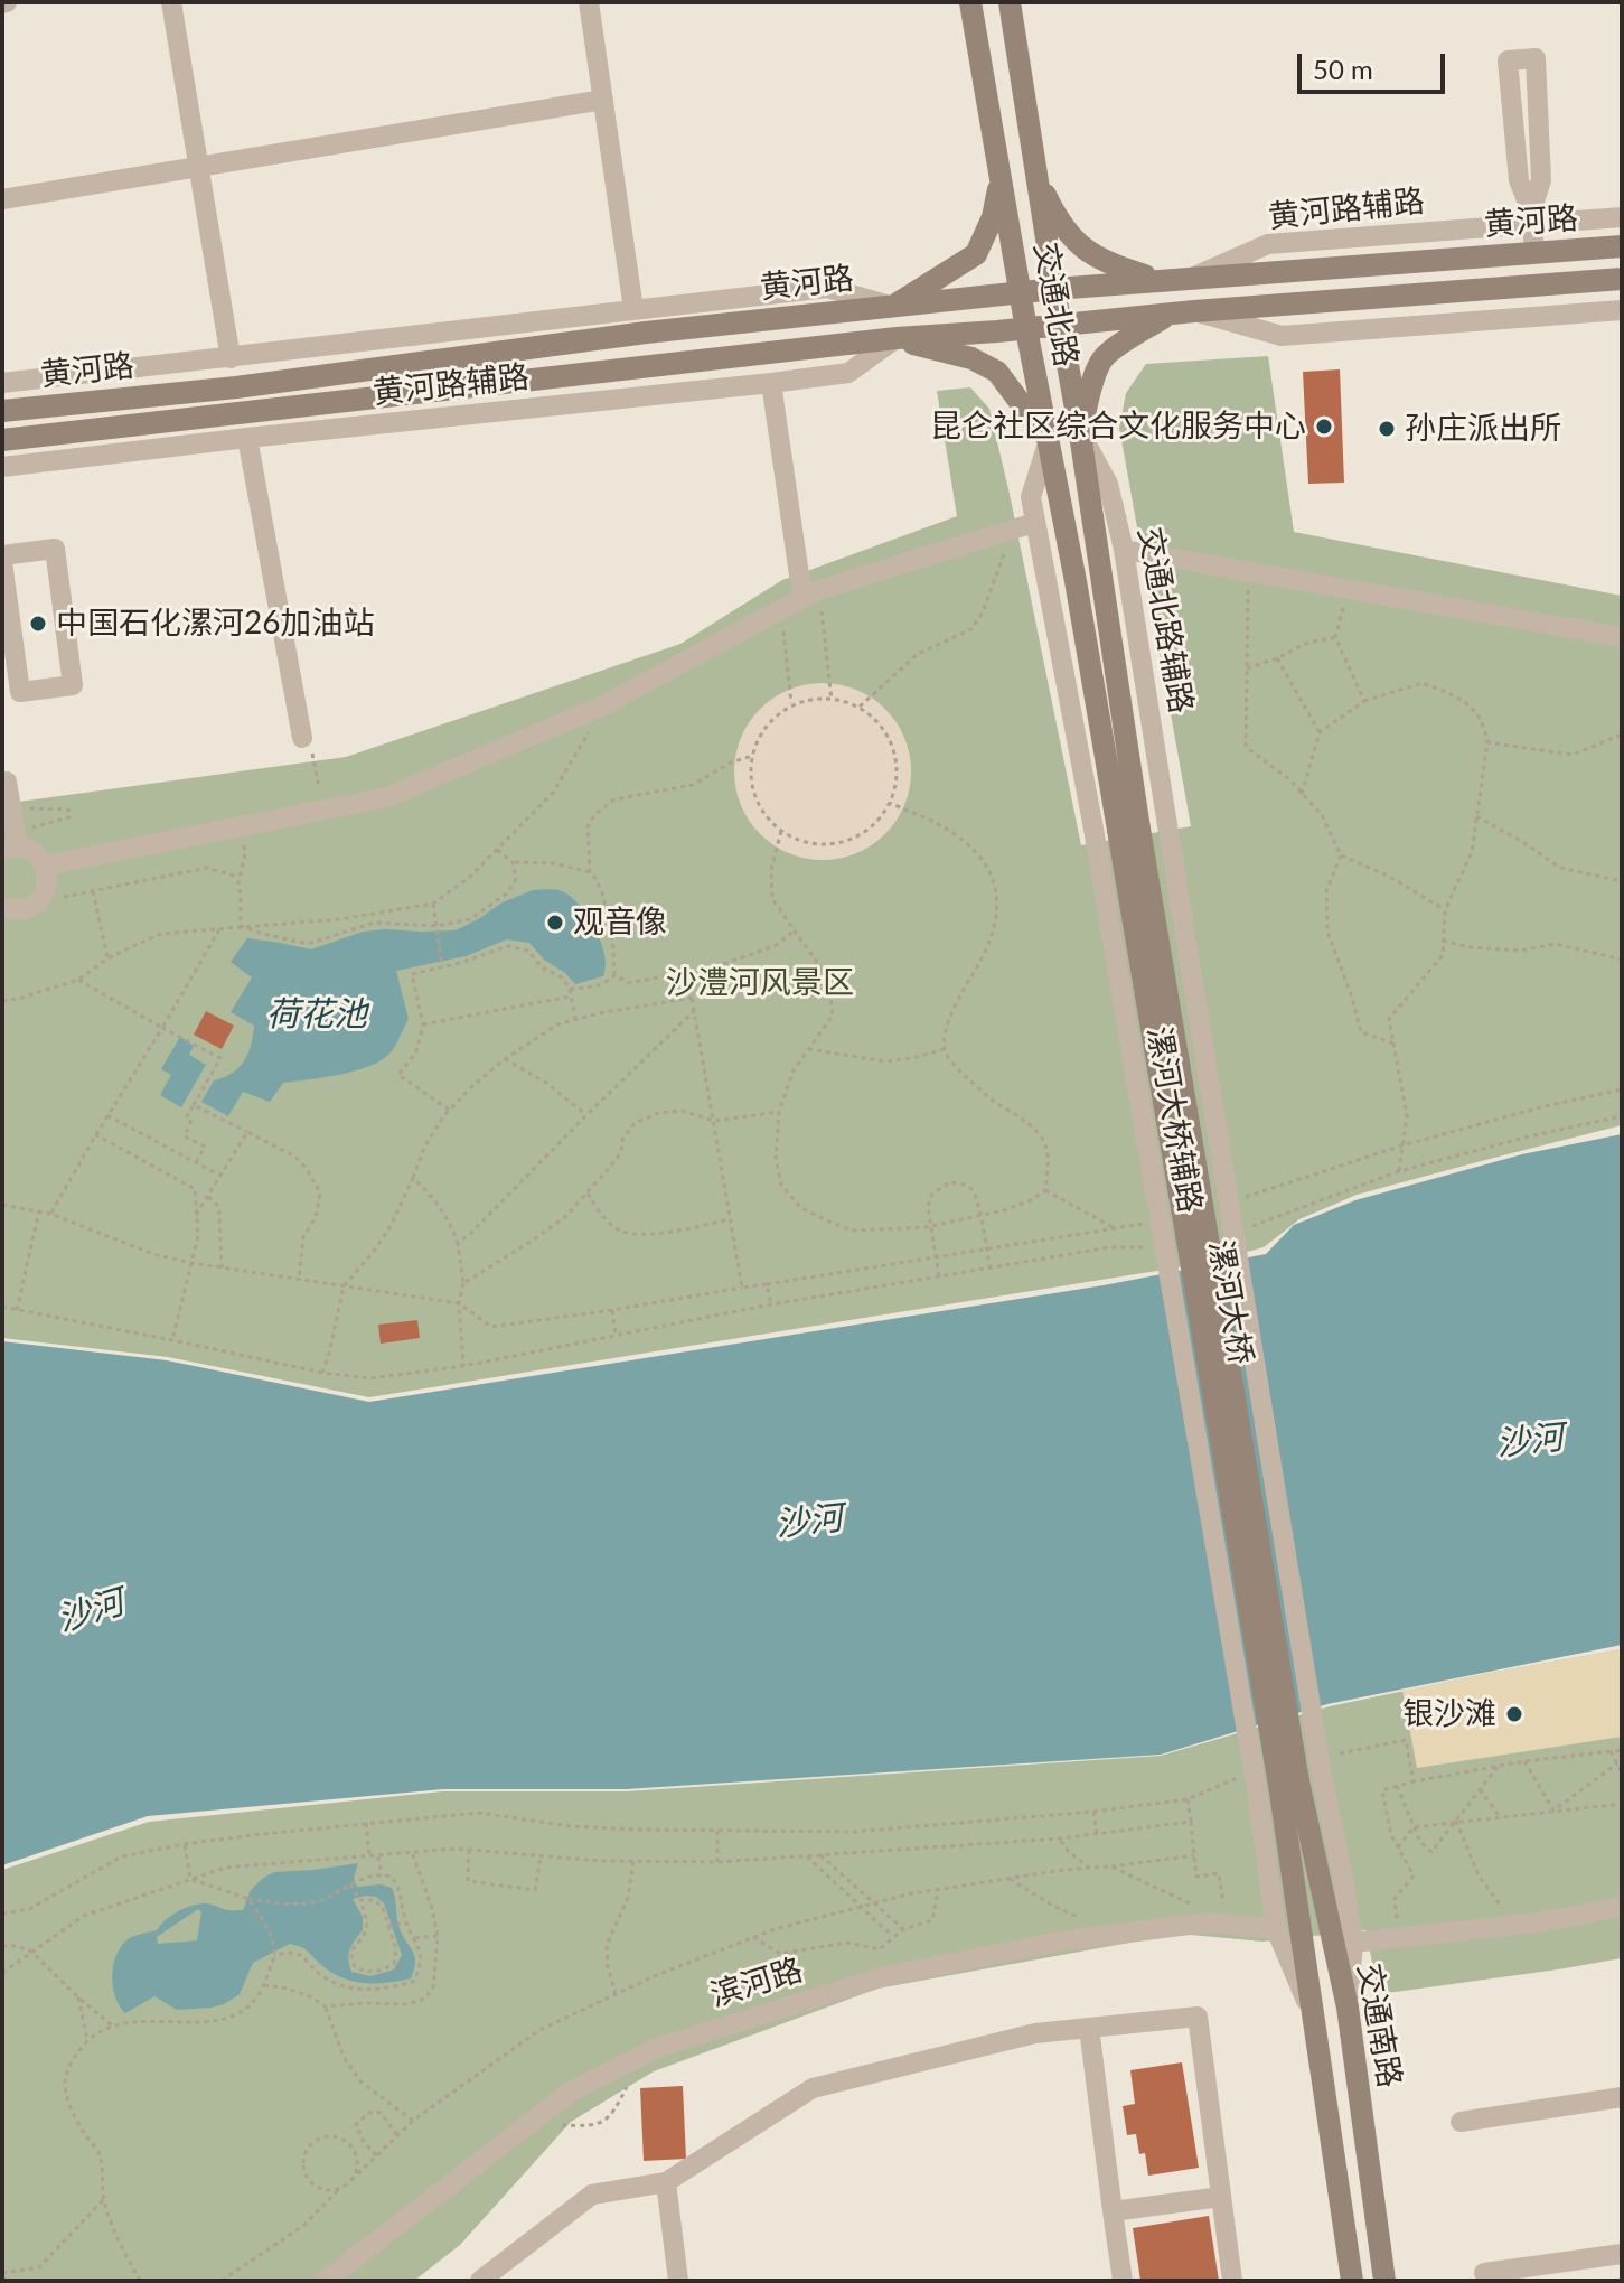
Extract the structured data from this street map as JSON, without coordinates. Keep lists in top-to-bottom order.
{
  "streets": {
    "main road": [
      "黄河路",
      "交通北路",
      "漯河大桥",
      "交通南路"
    ],
    "street": [
      "黄河路辅路",
      "交通北路辅路",
      "漯河大桥辅路",
      "滨河路"
    ]
  },
  "crossings": [
    ["黄河路辅路", "黄河路"],
    ["黄河路", "交通北路"],
    ["交通北路", "交通北路辅路"],
    ["交通北路", "漯河大桥"],
    ["交通北路辅路", "漯河大桥辅路"],
    ["漯河大桥辅路", "漯河大桥"],
    ["漯河大桥辅路", "滨河路"],
    ["漯河大桥辅路", "交通南路"],
    ["漯河大桥", "交通南路"]
  ],
  "water": ["荷花池", "沙河"],
  "parks": ["沙澧河风景区"],
  "places": [
    "昆仑社区综合文化服务中心",
    "孙庄派出所",
    "中国石化漯河26加油站",
    "观音像",
    "银沙滩"
  ],
  "scale_bar": "50 m"
}
